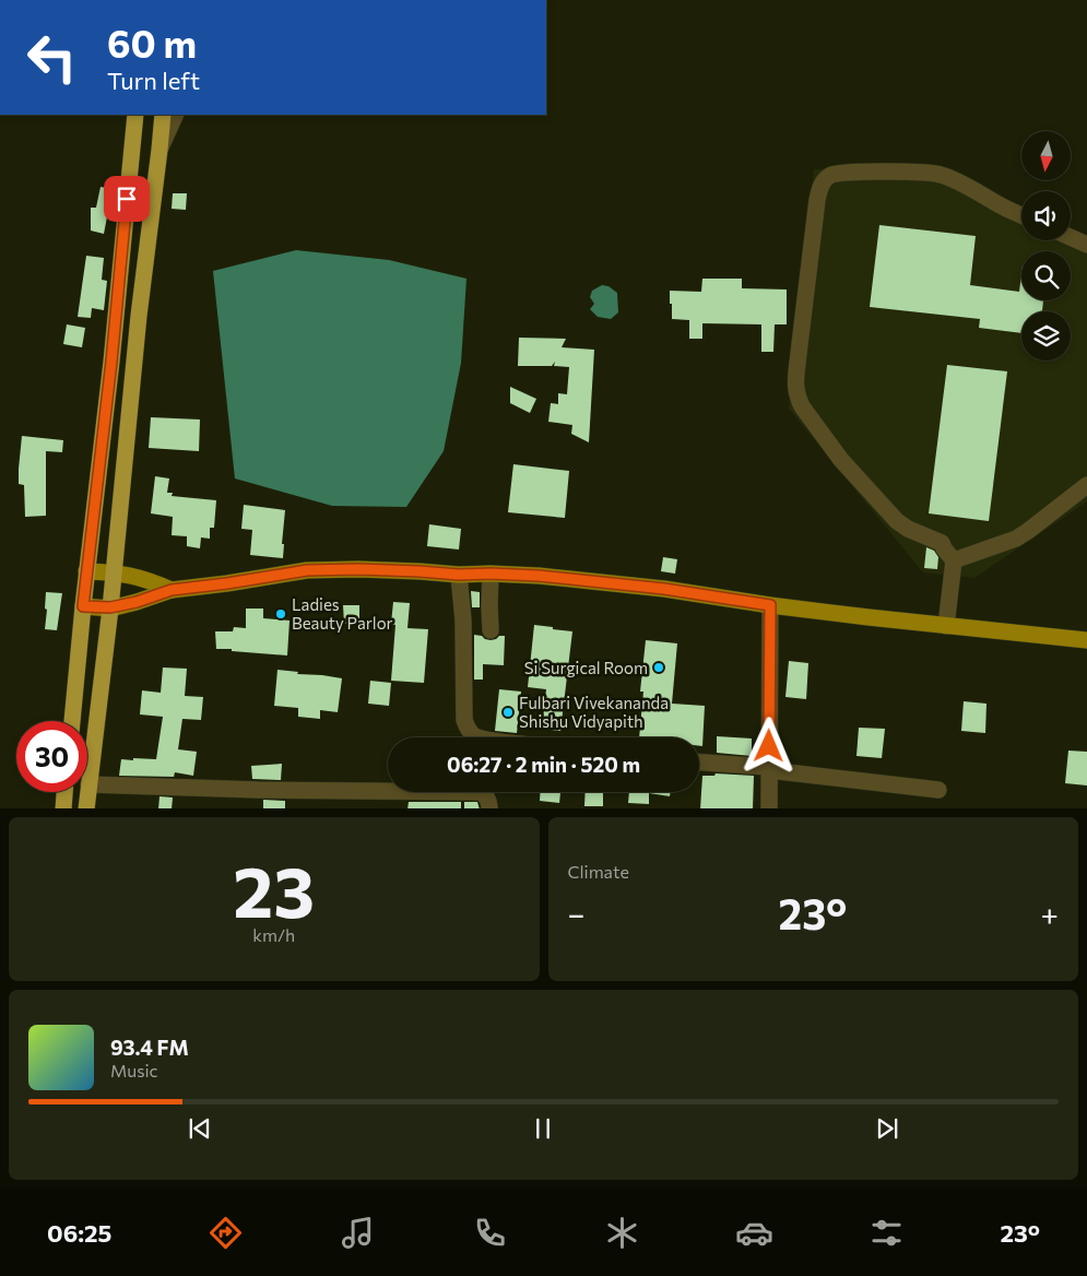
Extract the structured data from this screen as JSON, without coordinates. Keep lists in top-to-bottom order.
{
  "places": ["Ladies Beauty Parlor", "Si Surgical Room", "Fulbari Vivekananda Shishu Vidyapith"],
  "north": "bottom",
  "page": {
    "turn": ["60 m", "Turn left"],
    "limit": "30",
    "trip": "06:27 · 2 min · 520 m",
    "tile": [
      ["23", "km/h"],
      "Climate"
    ],
    "heat": ["−", "23°", "+"],
    "song": ["93.4 FM", "Music"],
    "tabs": ["06:25", "23°"]
  }
}
